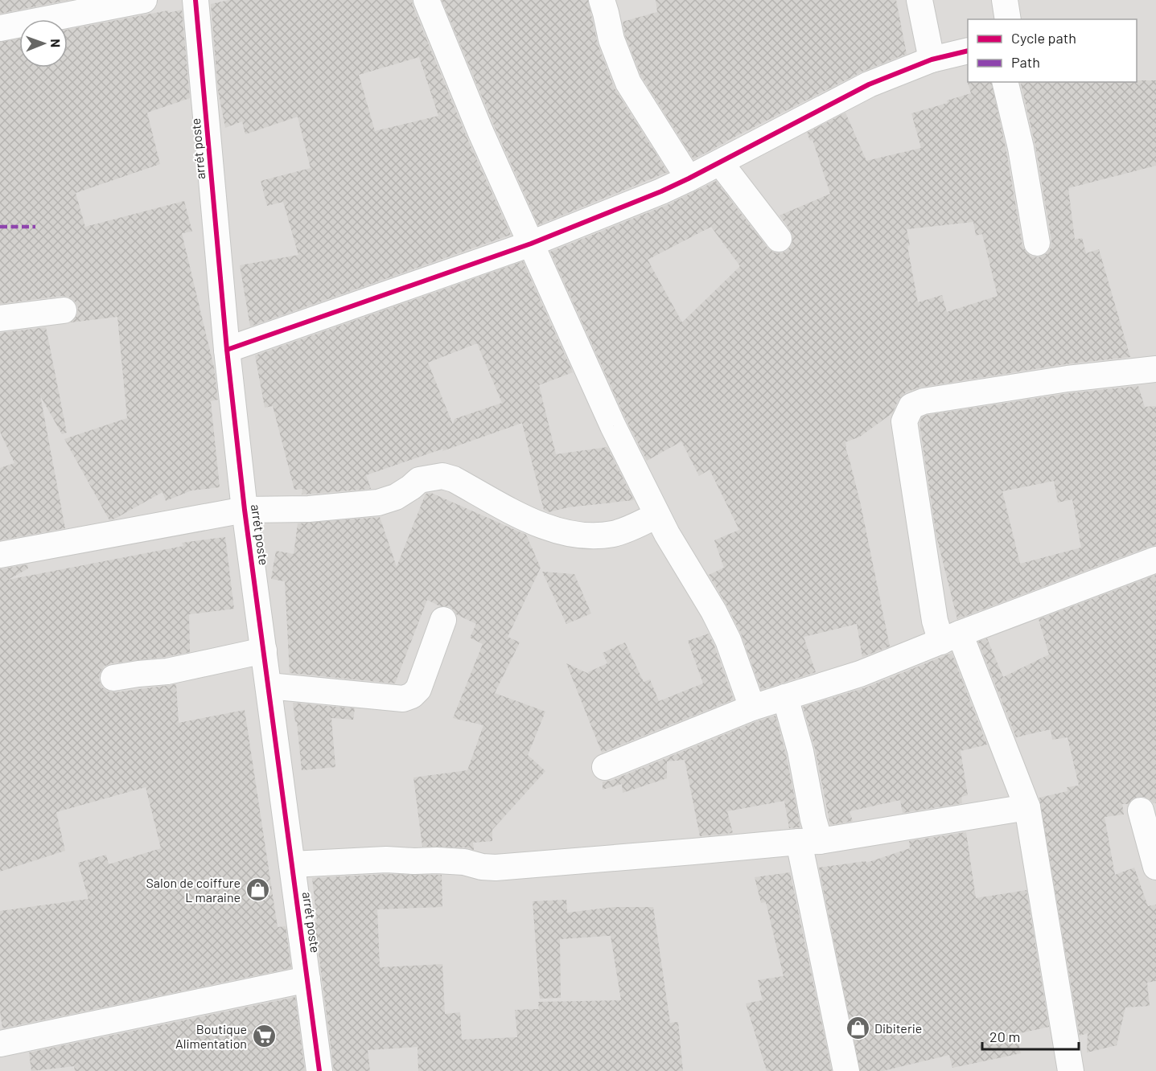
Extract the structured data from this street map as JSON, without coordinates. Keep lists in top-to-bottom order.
{
  "streets": {
    "street": ["arrét poste"]
  },
  "places": {
    "shop": ["Salon de coiffure L maraine", "Dibiterie"],
    "supermarket": ["Boutique Alimentation"]
  },
  "legend": ["Cycle path", "Path"],
  "scale_bar": "20 m",
  "north": "right"
}
